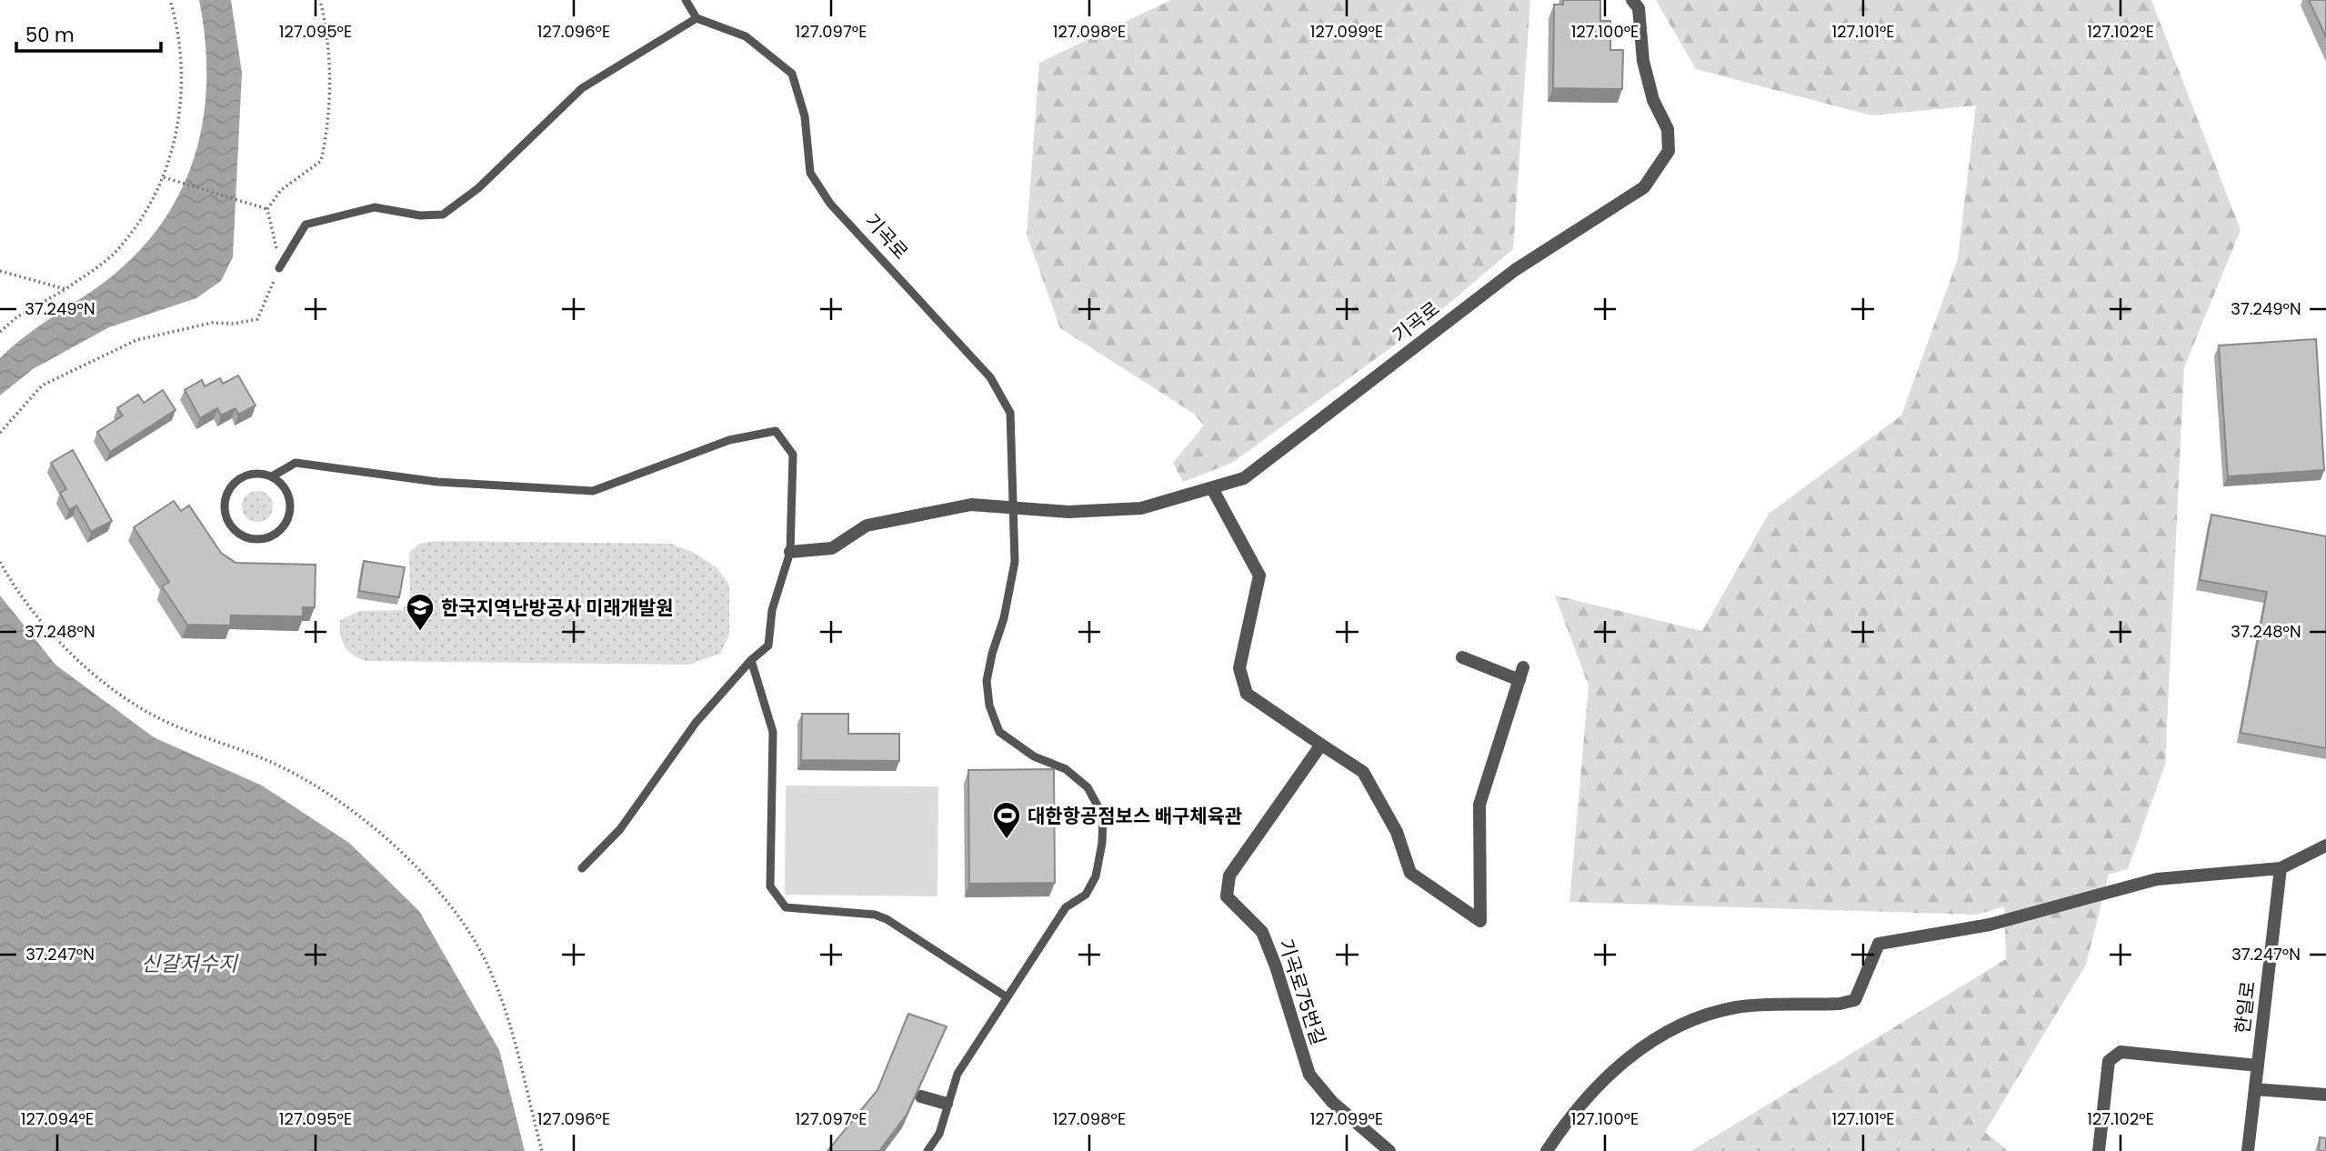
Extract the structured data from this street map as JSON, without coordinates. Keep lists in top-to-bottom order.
{
  "streets": {
    "street": ["기곡로", "기곡로75번길", "한일로"]
  },
  "water": ["신갈저수지"],
  "places": {
    "school or university": ["한국지역난방공사 미래개발원"],
    "sports": ["대한항공점보스 배구체육관"]
  },
  "scale_bar": "50 m",
  "coordinates": [
    "127.095°E",
    "127.096°E",
    "127.097°E",
    "127.098°E",
    "127.099°E",
    "127.100°E",
    "127.101°E",
    "127.102°E",
    "37.249°N",
    "37.248°N",
    "37.247°N",
    "127.094°E"
  ]
}
